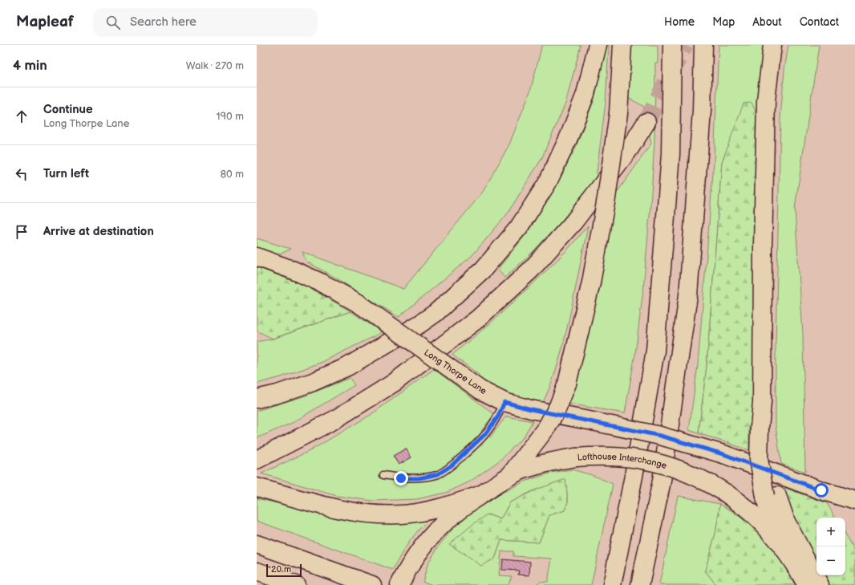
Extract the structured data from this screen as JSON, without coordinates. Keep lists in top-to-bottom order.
{
  "streets": {
    "main road": ["Long Thorpe Lane", "Lofthouse Interchange"]
  },
  "scale_bar": "20 m",
  "page": {
    "header": "Mapleaf",
    "search": "Search here",
    "nav": [
      "Home",
      "Map",
      "About",
      "Contact"
    ],
    "heading": ["4 min", "Walk · 270 m"],
    "list": [
      ["Continue", "Long Thorpe Lane", "190 m"],
      ["Turn left", "80 m"],
      "Arrive at destination"
    ],
    "map_buttons": ["+", "−"],
    "scale": "20 m"
  }
}
